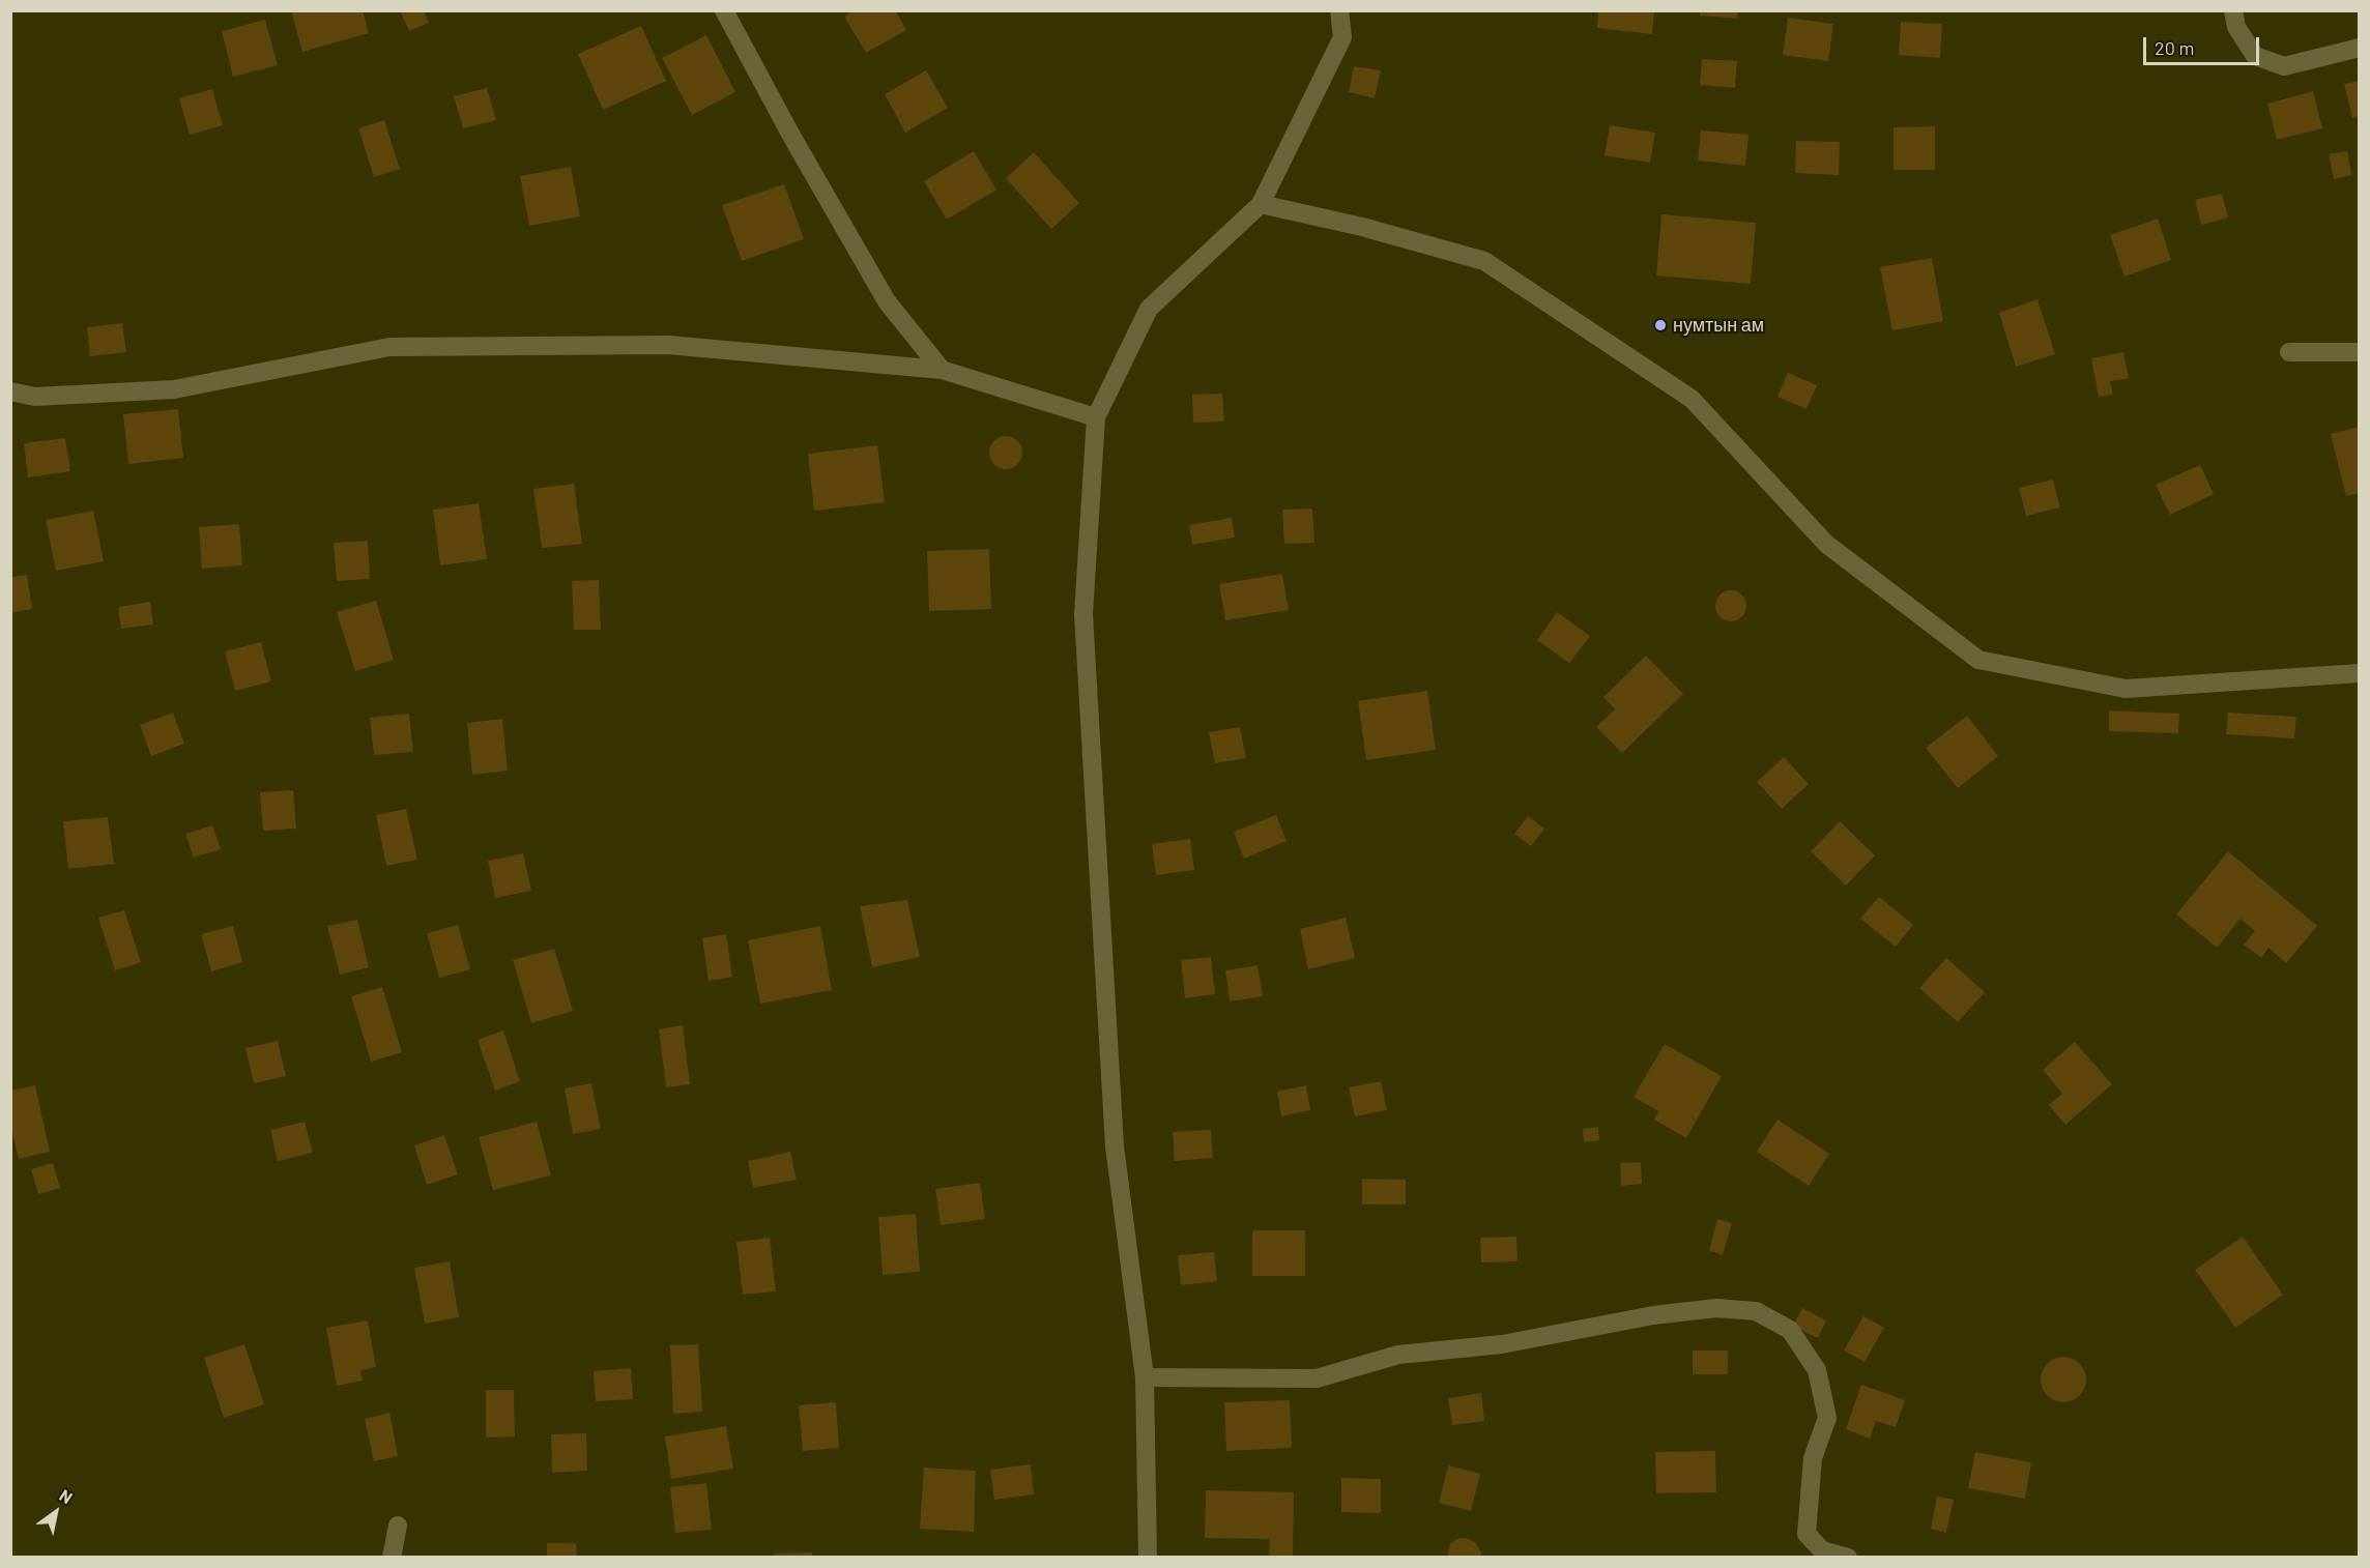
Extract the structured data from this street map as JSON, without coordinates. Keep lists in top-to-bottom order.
{
  "places": ["нумтын ам"],
  "scale_bar": "20 m",
  "north": "top right"
}
